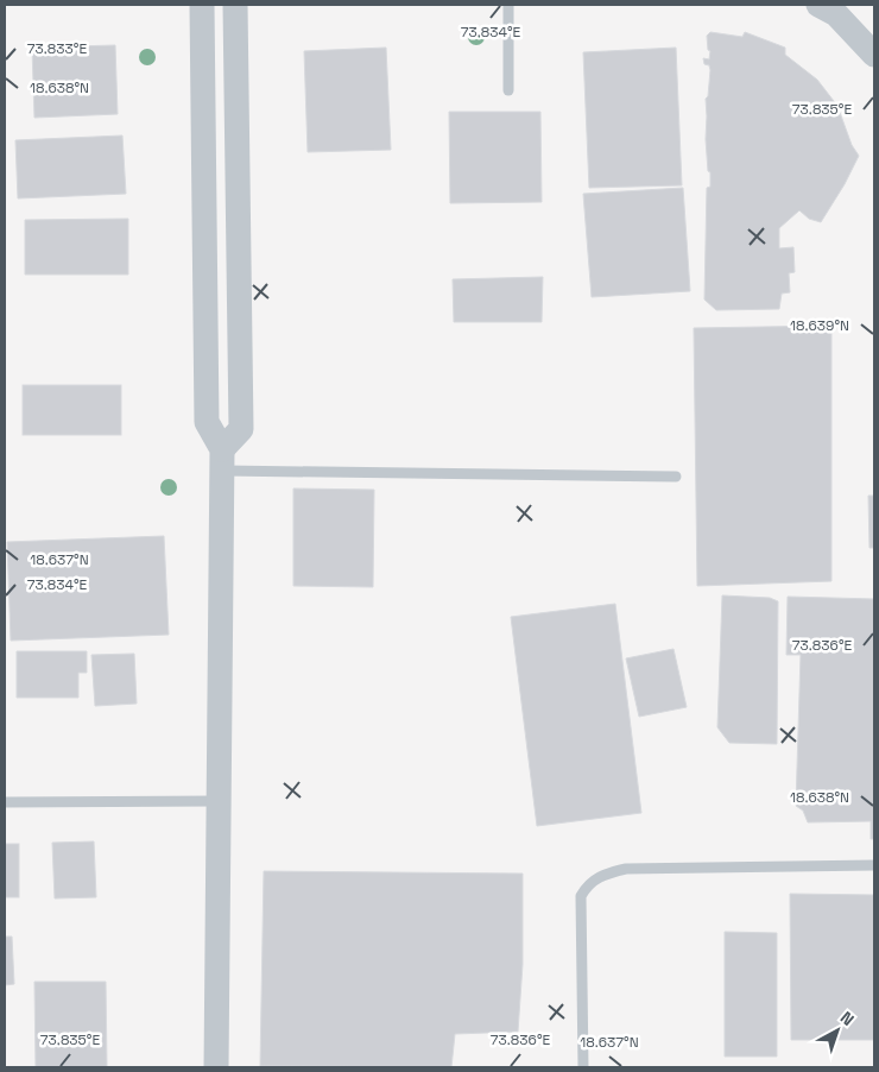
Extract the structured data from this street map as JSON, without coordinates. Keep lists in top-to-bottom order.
{
  "north": "top right",
  "coordinates": [
    "73.834°E",
    "73.833°E",
    "18.638°N",
    "73.835°E",
    "18.639°N",
    "18.637°N",
    "73.836°E"
  ]
}
